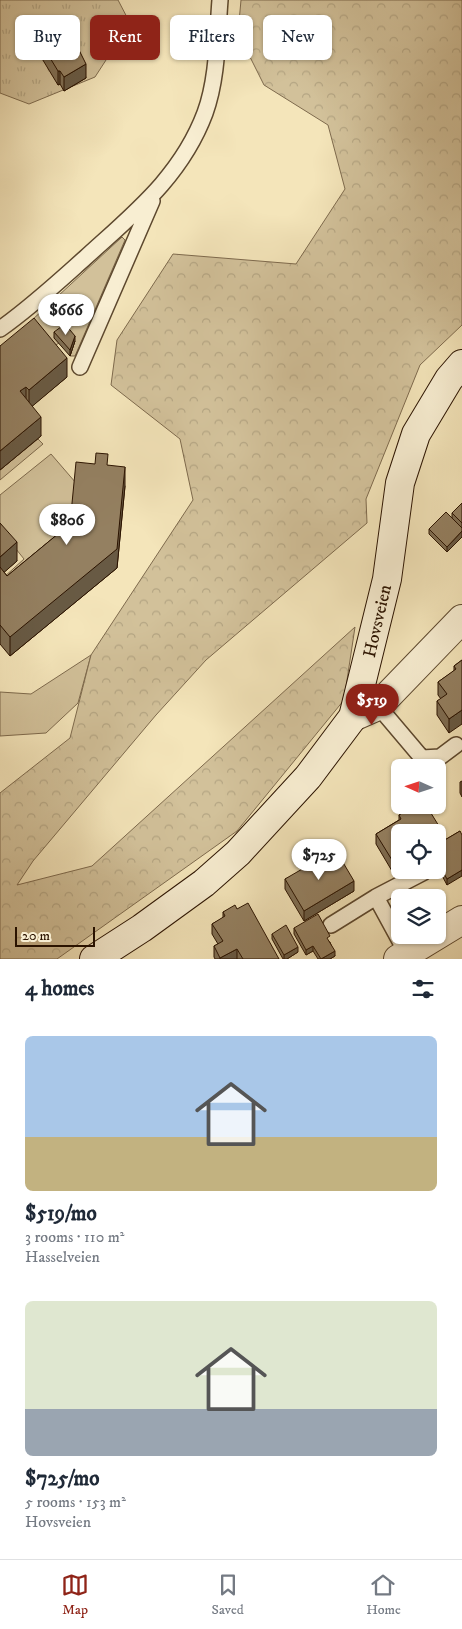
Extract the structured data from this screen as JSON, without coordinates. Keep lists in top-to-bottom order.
{
  "streets": {
    "street": ["Hovsveien"]
  },
  "scale_bar": "20 m",
  "north": "left",
  "page": {
    "chip": [
      "Buy",
      "Rent",
      "Filters",
      "New"
    ],
    "price": [
      "$666",
      "$806",
      "$519",
      "$725"
    ],
    "scale": "20 m",
    "heading": "4 homes",
    "list": [
      {
        "name": "$519/mo",
        "note": "3 rooms · 110 m² · Hasselveien"
      },
      {
        "name": "$725/mo",
        "note": "5 rooms · 153 m² · Hovsveien"
      }
    ],
    "tabs": ["Map", "Saved", "Home"]
  }
}
